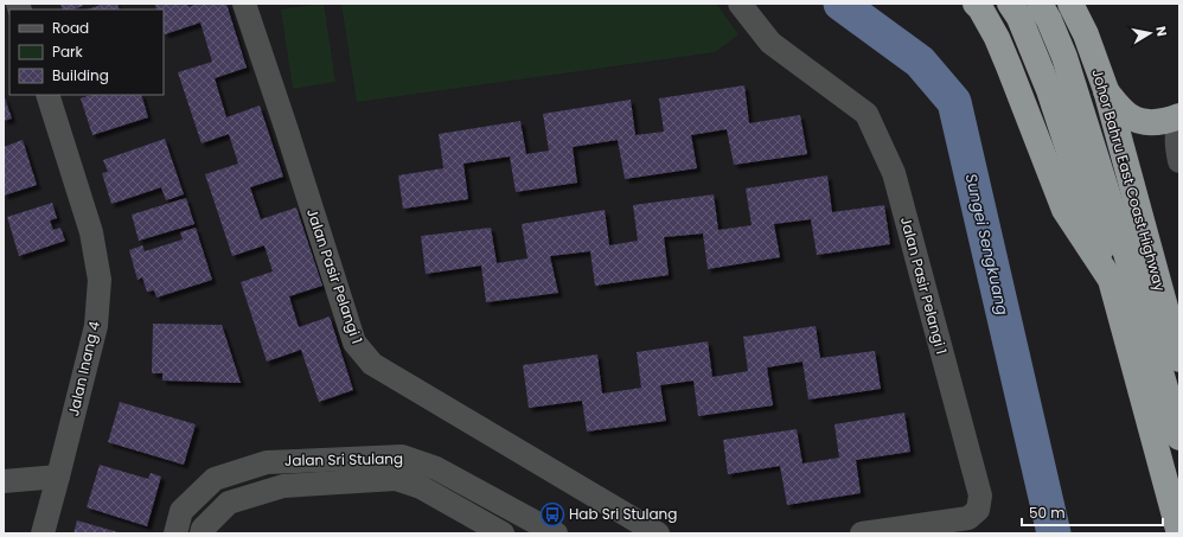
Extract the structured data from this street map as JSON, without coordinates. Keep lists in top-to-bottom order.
{
  "streets": {
    "highway": ["Johor Bahru East Coast Highway"],
    "street": ["Jalan Pasir Pelangi 1", "Jalan Inang 4", "Jalan Sri Stulang"]
  },
  "water": ["Sungei Sengkuang"],
  "places": {
    "bus stop": ["Hab Sri Stulang"]
  },
  "legend": ["Road", "Park", "Building"],
  "scale_bar": "50 m",
  "north": "right"
}
